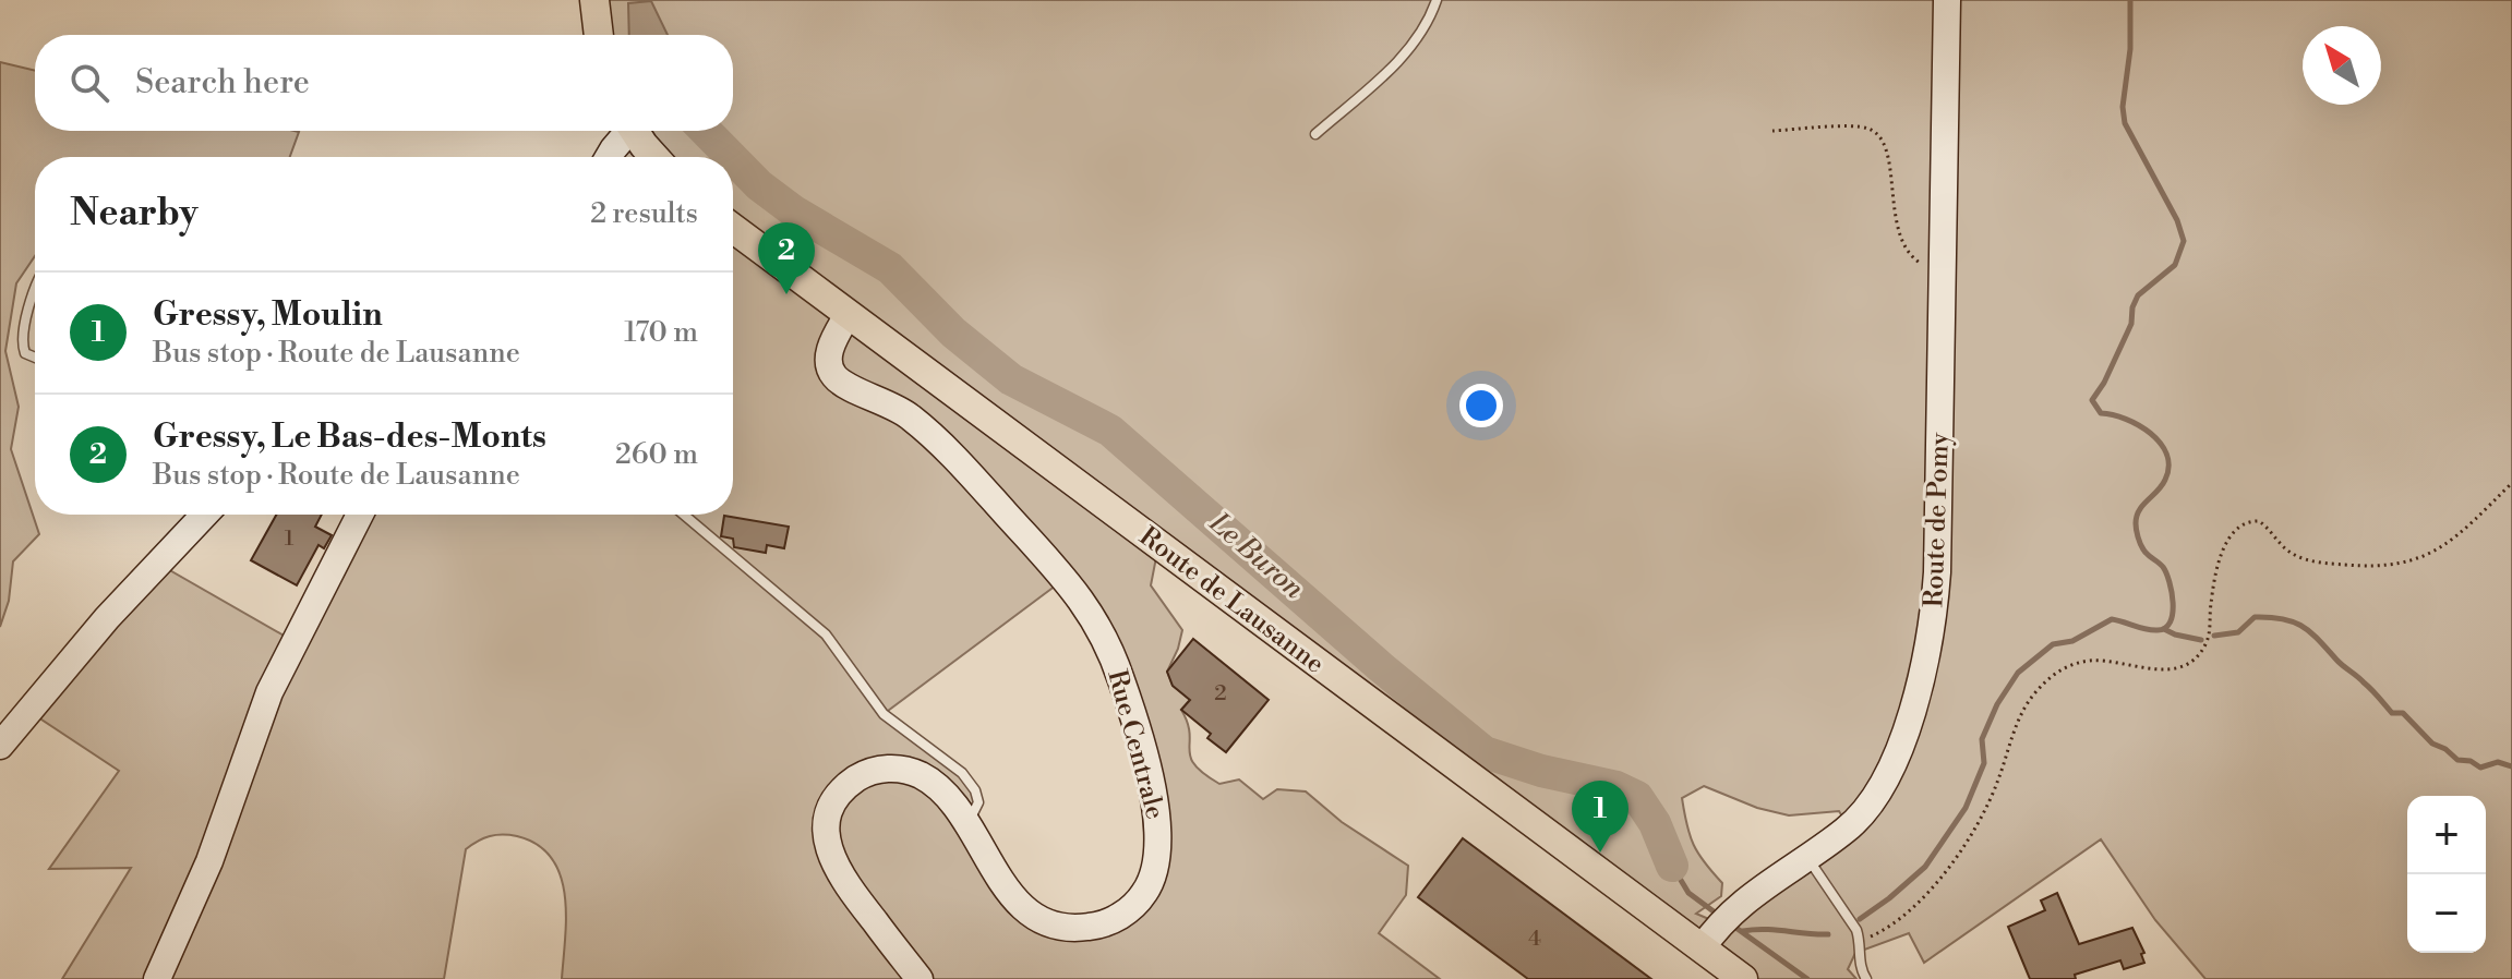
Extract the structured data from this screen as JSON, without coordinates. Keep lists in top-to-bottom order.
{
  "streets": {
    "main road": ["Route de Lausanne"],
    "street": ["Route de Pomy", "Rue Centrale"]
  },
  "crossings": [
    ["Route de Pomy", "Route de Lausanne"],
    ["Route de Lausanne", "Rue Centrale"]
  ],
  "water": ["Le Buron"],
  "house_numbers": ["1", "2", "4"],
  "north": "top left",
  "page": {
    "search": "Search here",
    "heading": ["Nearby", "2 results"],
    "pins": ["2", "1"],
    "list": [
      {
        "mark": "1",
        "name": "Gressy, Moulin",
        "note": "Bus stop · Route de Lausanne",
        "value": "170 m"
      },
      {
        "mark": "2",
        "name": "Gressy, Le Bas-des-Monts",
        "note": "Bus stop · Route de Lausanne",
        "value": "260 m"
      }
    ],
    "map_buttons": ["+", "−"]
  }
}
